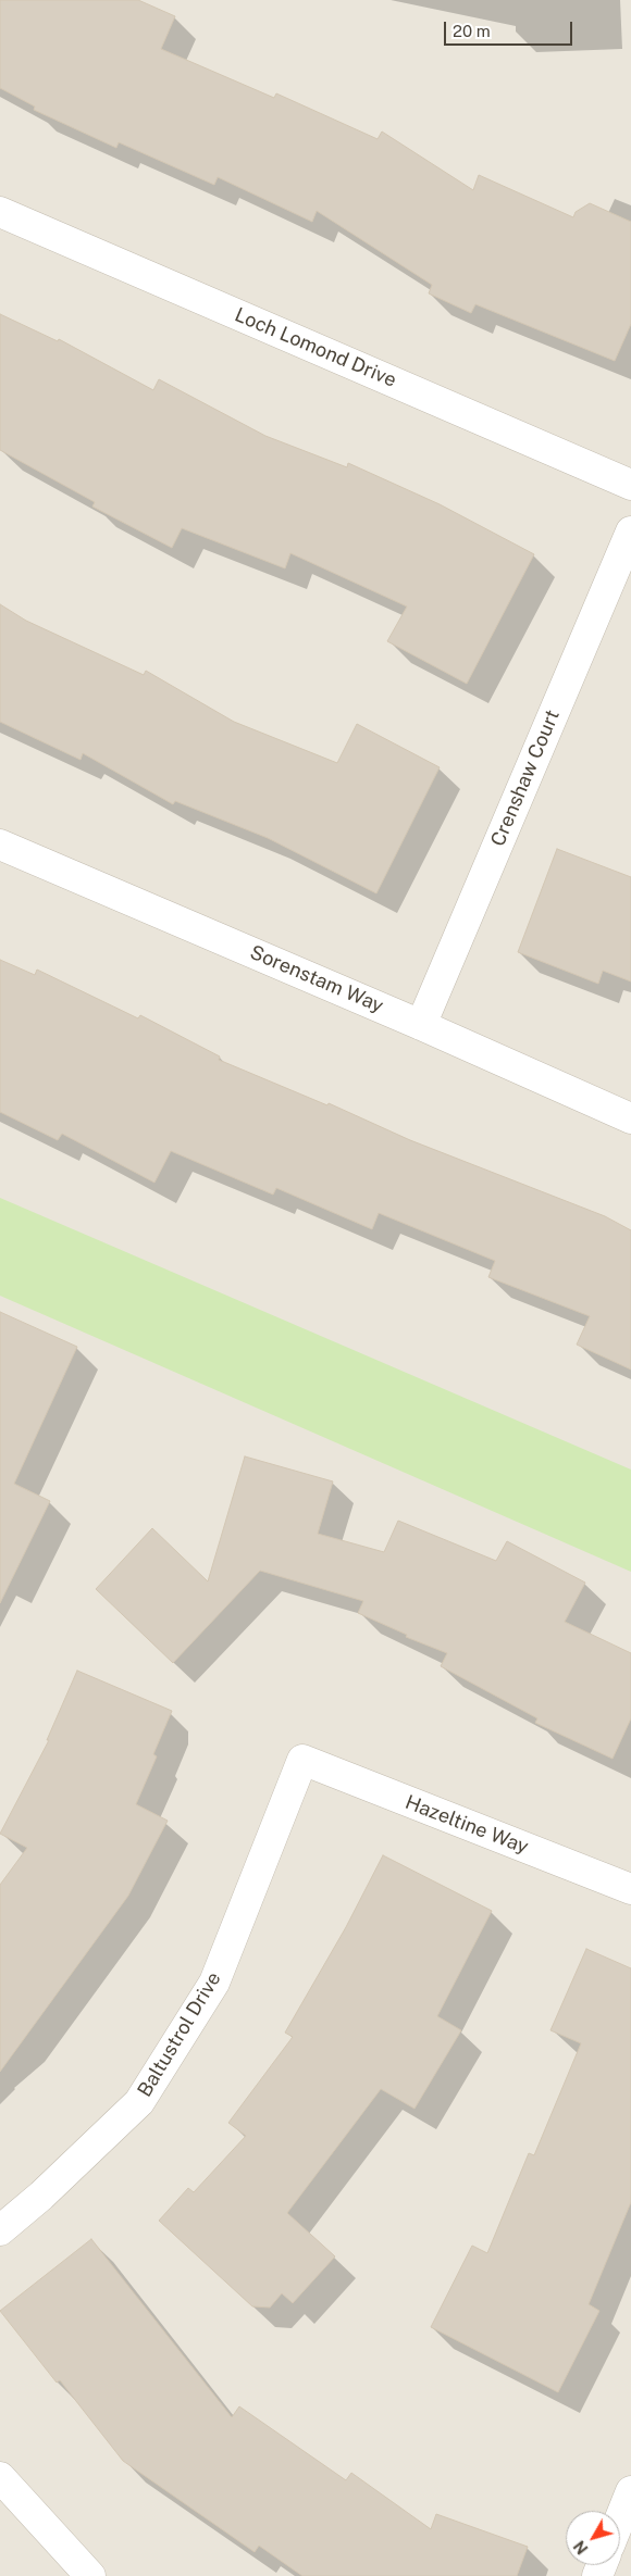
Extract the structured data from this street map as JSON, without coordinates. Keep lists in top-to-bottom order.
{
  "streets": {
    "street": [
      "Loch Lomond Drive",
      "Crenshaw Court",
      "Sorenstam Way",
      "Hazeltine Way",
      "Baltustrol Drive"
    ]
  },
  "crossings": [
    ["Crenshaw Court", "Sorenstam Way"],
    ["Hazeltine Way", "Baltustrol Drive"]
  ],
  "scale_bar": "20 m",
  "north": "bottom left"
}
